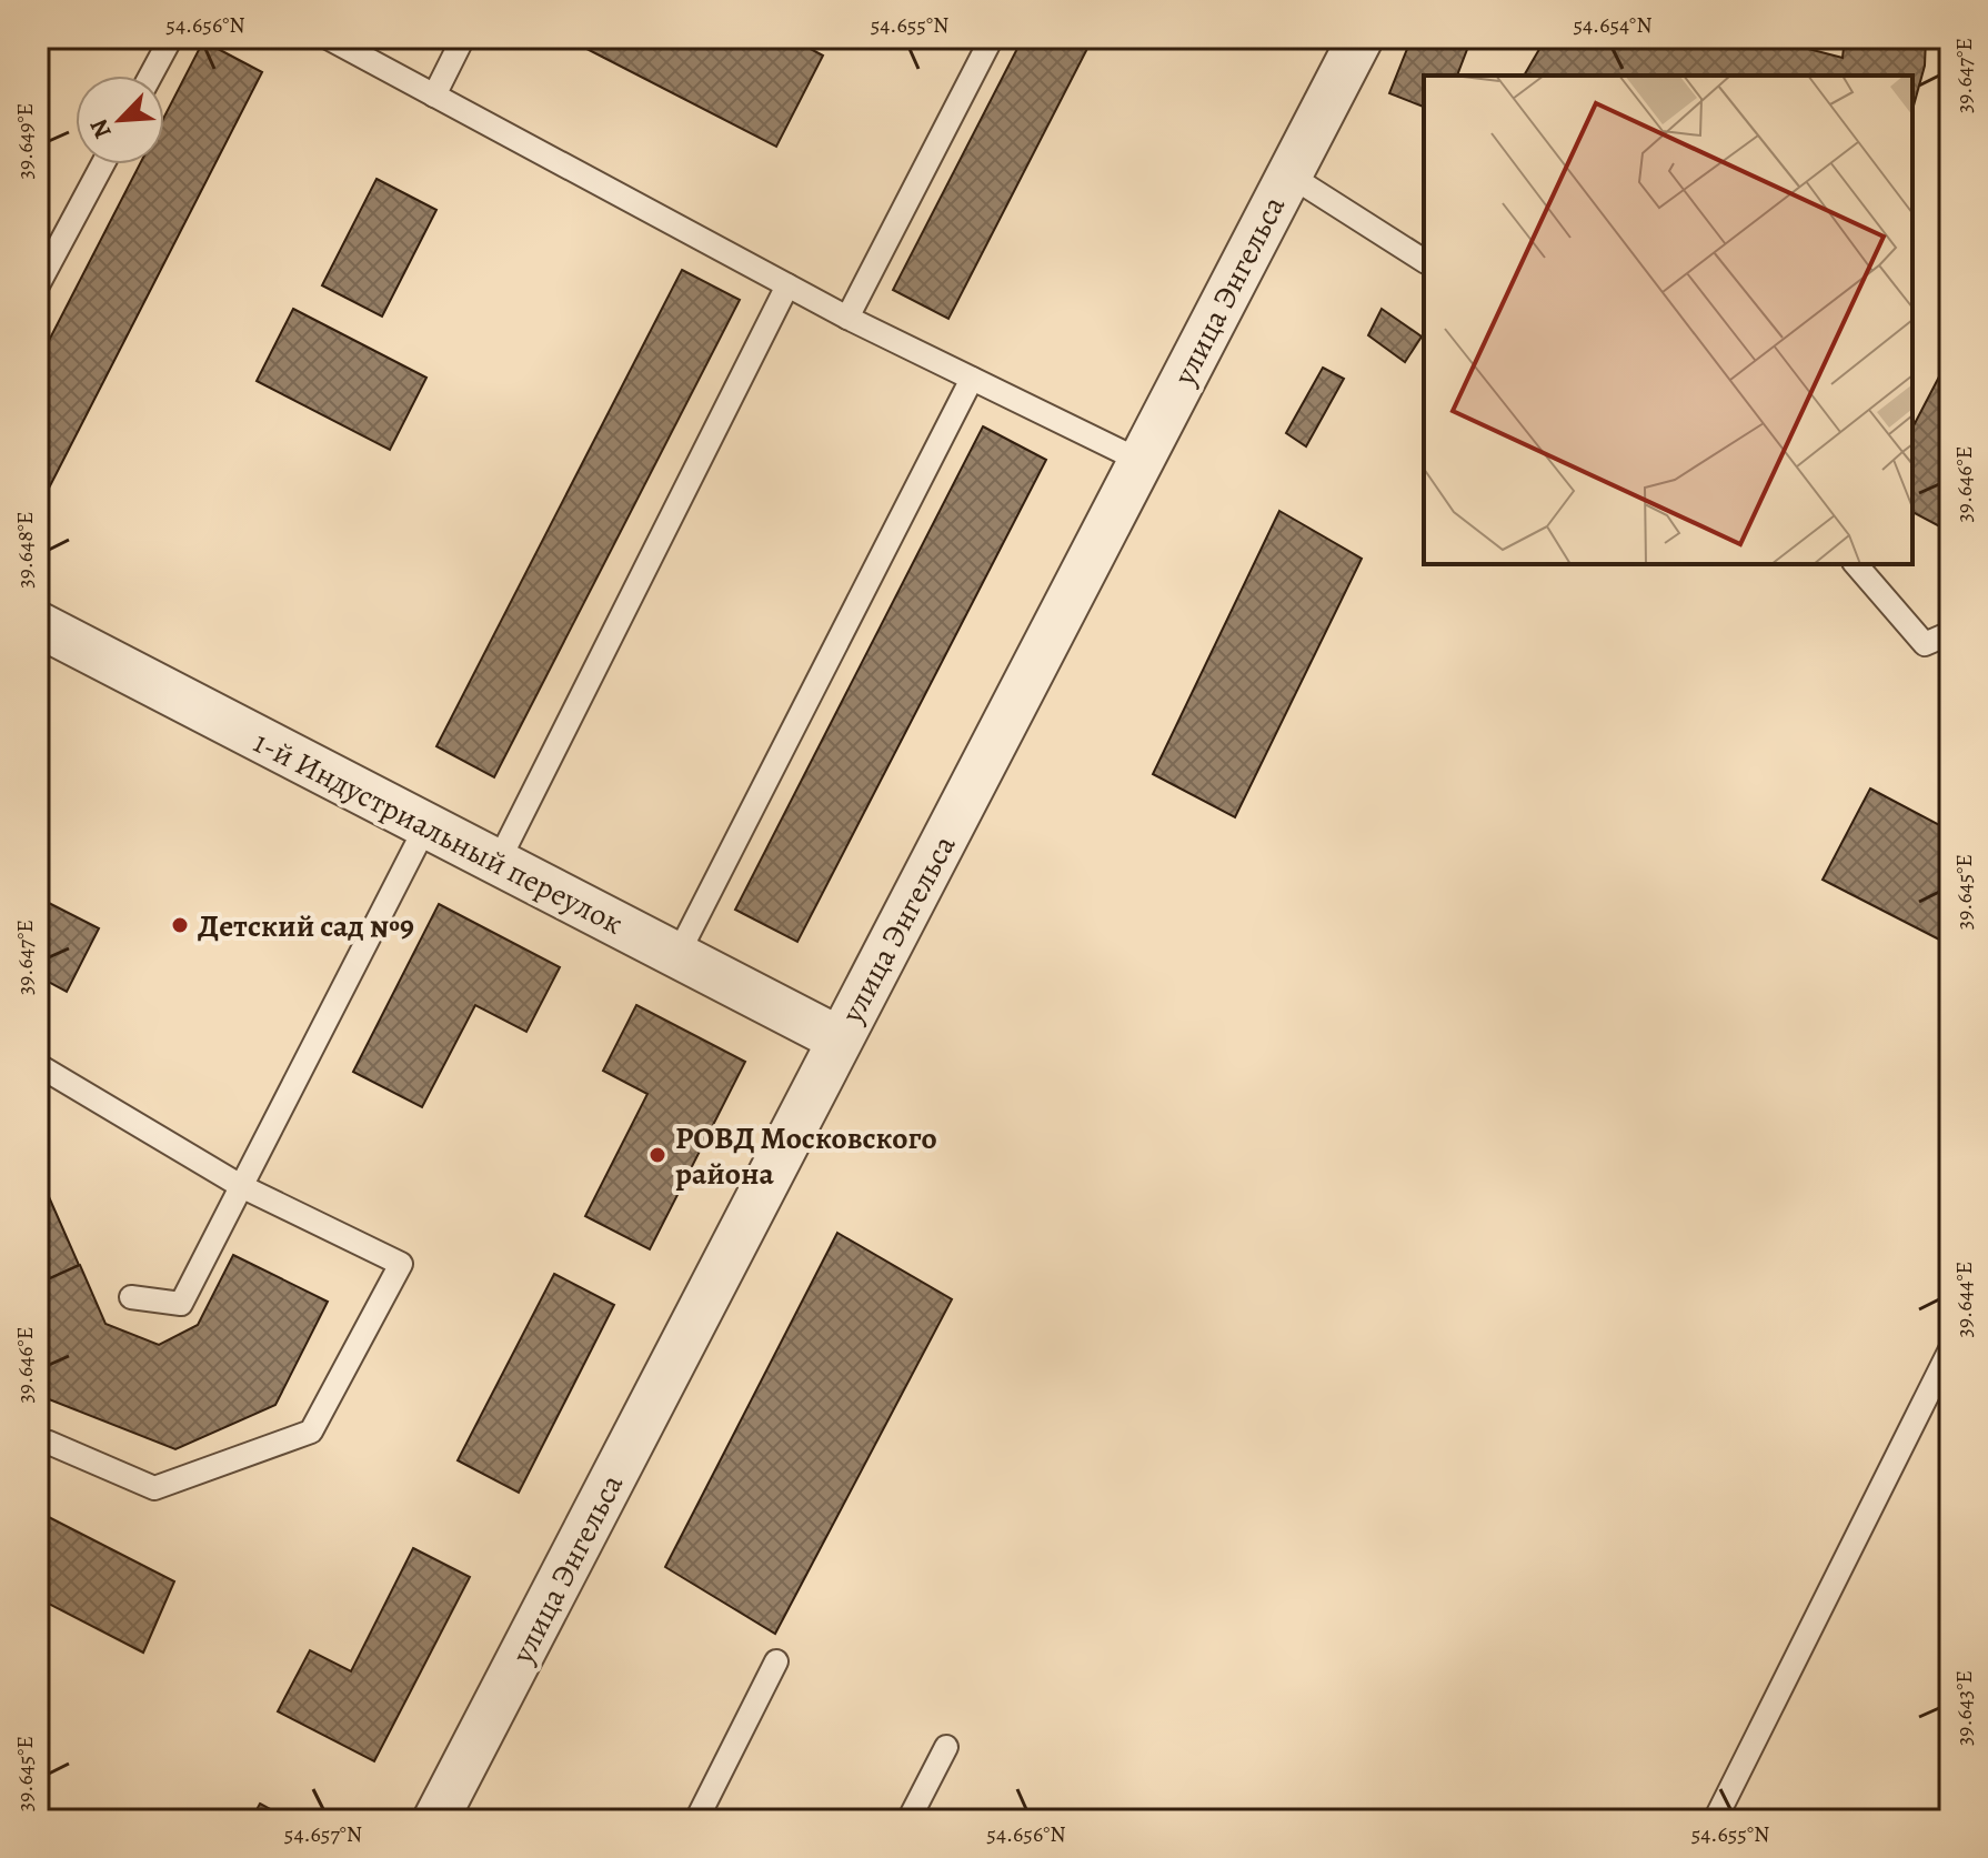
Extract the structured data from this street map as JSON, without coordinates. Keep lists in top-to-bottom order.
{
  "streets": {
    "street": ["улица Энгельса", "1-й Индустриальный переулок"]
  },
  "crossings": [
    ["улица Энгельса", "1-й Индустриальный переулок"]
  ],
  "places": ["Детский сад №9", "РОВД Московского района"],
  "north": "bottom left",
  "coordinates": [
    "54.656°N",
    "54.655°N",
    "54.654°N",
    "39.647°E",
    "39.649°E",
    "39.646°E",
    "39.648°E",
    "39.645°E",
    "39.644°E",
    "39.643°E",
    "54.657°N"
  ]
}
